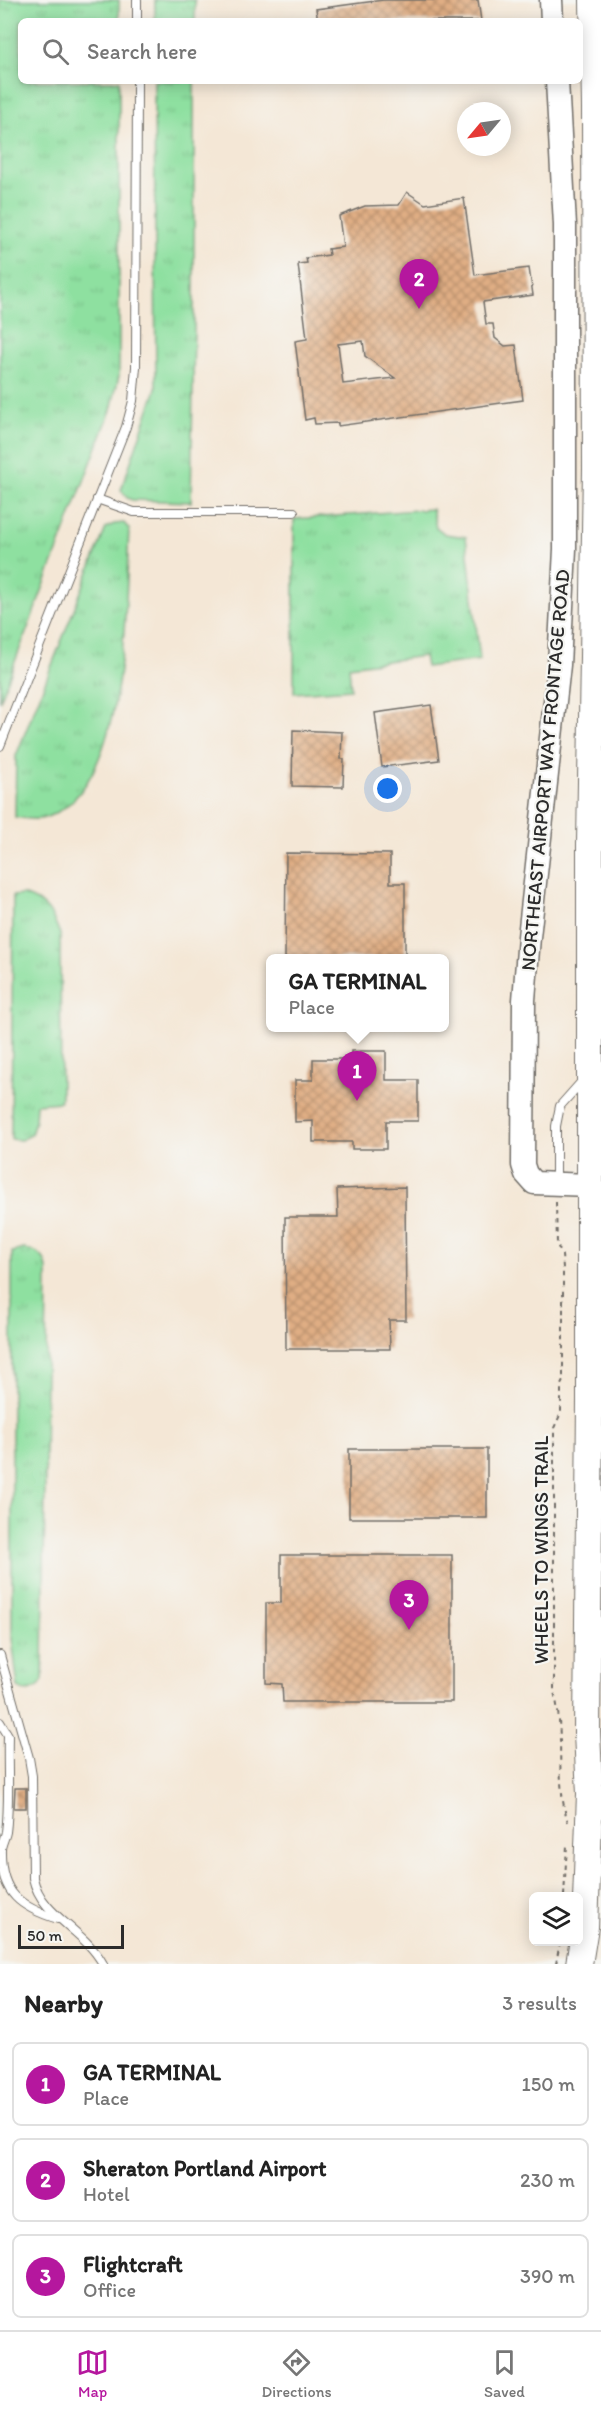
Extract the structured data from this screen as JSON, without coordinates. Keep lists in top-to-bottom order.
{
  "streets": {
    "street": ["NORTHEAST AIRPORT WAY FRONTAGE ROAD"],
    "path": ["WHEELS TO WINGS TRAIL"]
  },
  "crossings": [
    ["NORTHEAST AIRPORT WAY FRONTAGE ROAD", "WHEELS TO WINGS TRAIL"]
  ],
  "scale_bar": "50 m",
  "north": "bottom left",
  "page": {
    "search": "Search here",
    "pins": ["2", "1", "3"],
    "popup": ["GA TERMINAL", "Place"],
    "scale": "50 m",
    "heading": ["Nearby", "3 results"],
    "list": [
      {
        "mark": "1",
        "name": "GA TERMINAL",
        "note": "Place",
        "value": "150 m"
      },
      {
        "mark": "2",
        "name": "Sheraton Portland Airport",
        "note": "Hotel",
        "value": "230 m"
      },
      {
        "mark": "3",
        "name": "Flightcraft",
        "note": "Office",
        "value": "390 m"
      }
    ],
    "nav": ["Map", "Directions", "Saved"]
  }
}
